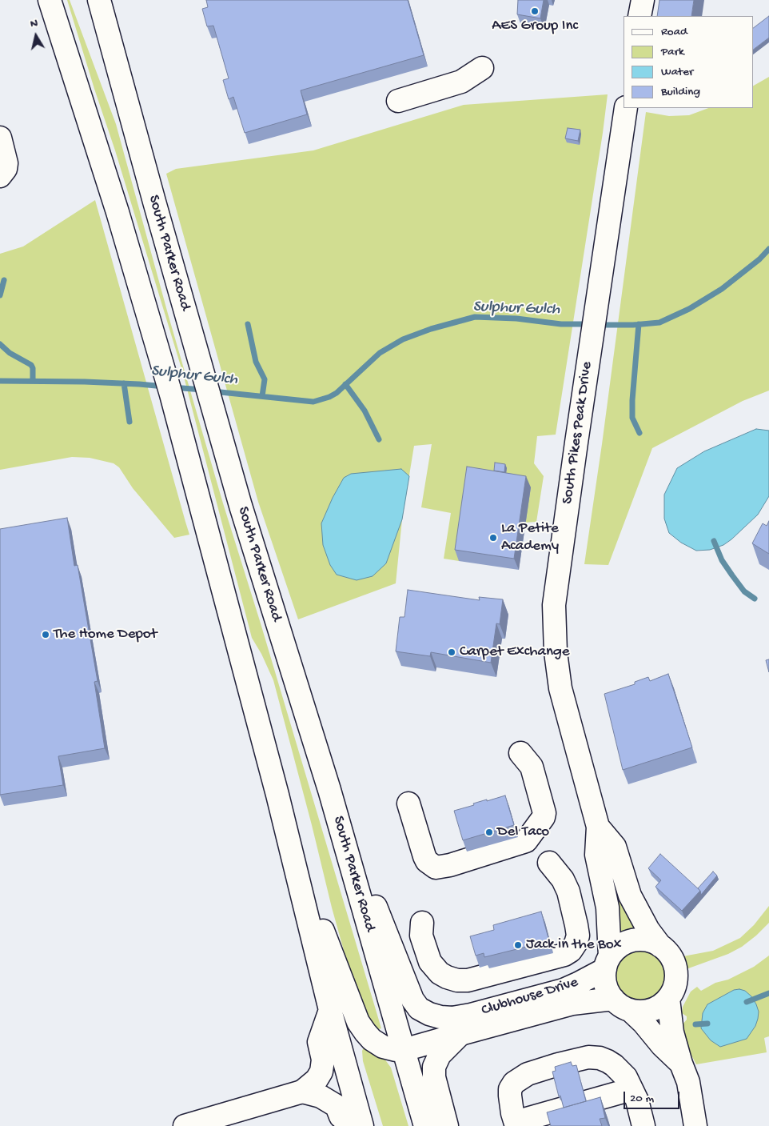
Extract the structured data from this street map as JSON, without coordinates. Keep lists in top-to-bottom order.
{
  "streets": {
    "main road": ["South Parker Road", "South Pikes Peak Drive", "Clubhouse Drive"]
  },
  "crossings": [
    ["South Pikes Peak Drive", "Clubhouse Drive"]
  ],
  "water": ["Sulphur Gulch"],
  "places": [
    "AES Group Inc",
    "La Petite Academy",
    "The Home Depot",
    "Carpet Exchange",
    "Del Taco",
    "Jack in the Box"
  ],
  "legend": [
    "Road",
    "Park",
    "Water",
    "Building"
  ],
  "scale_bar": "20 m",
  "north": "top"
}
